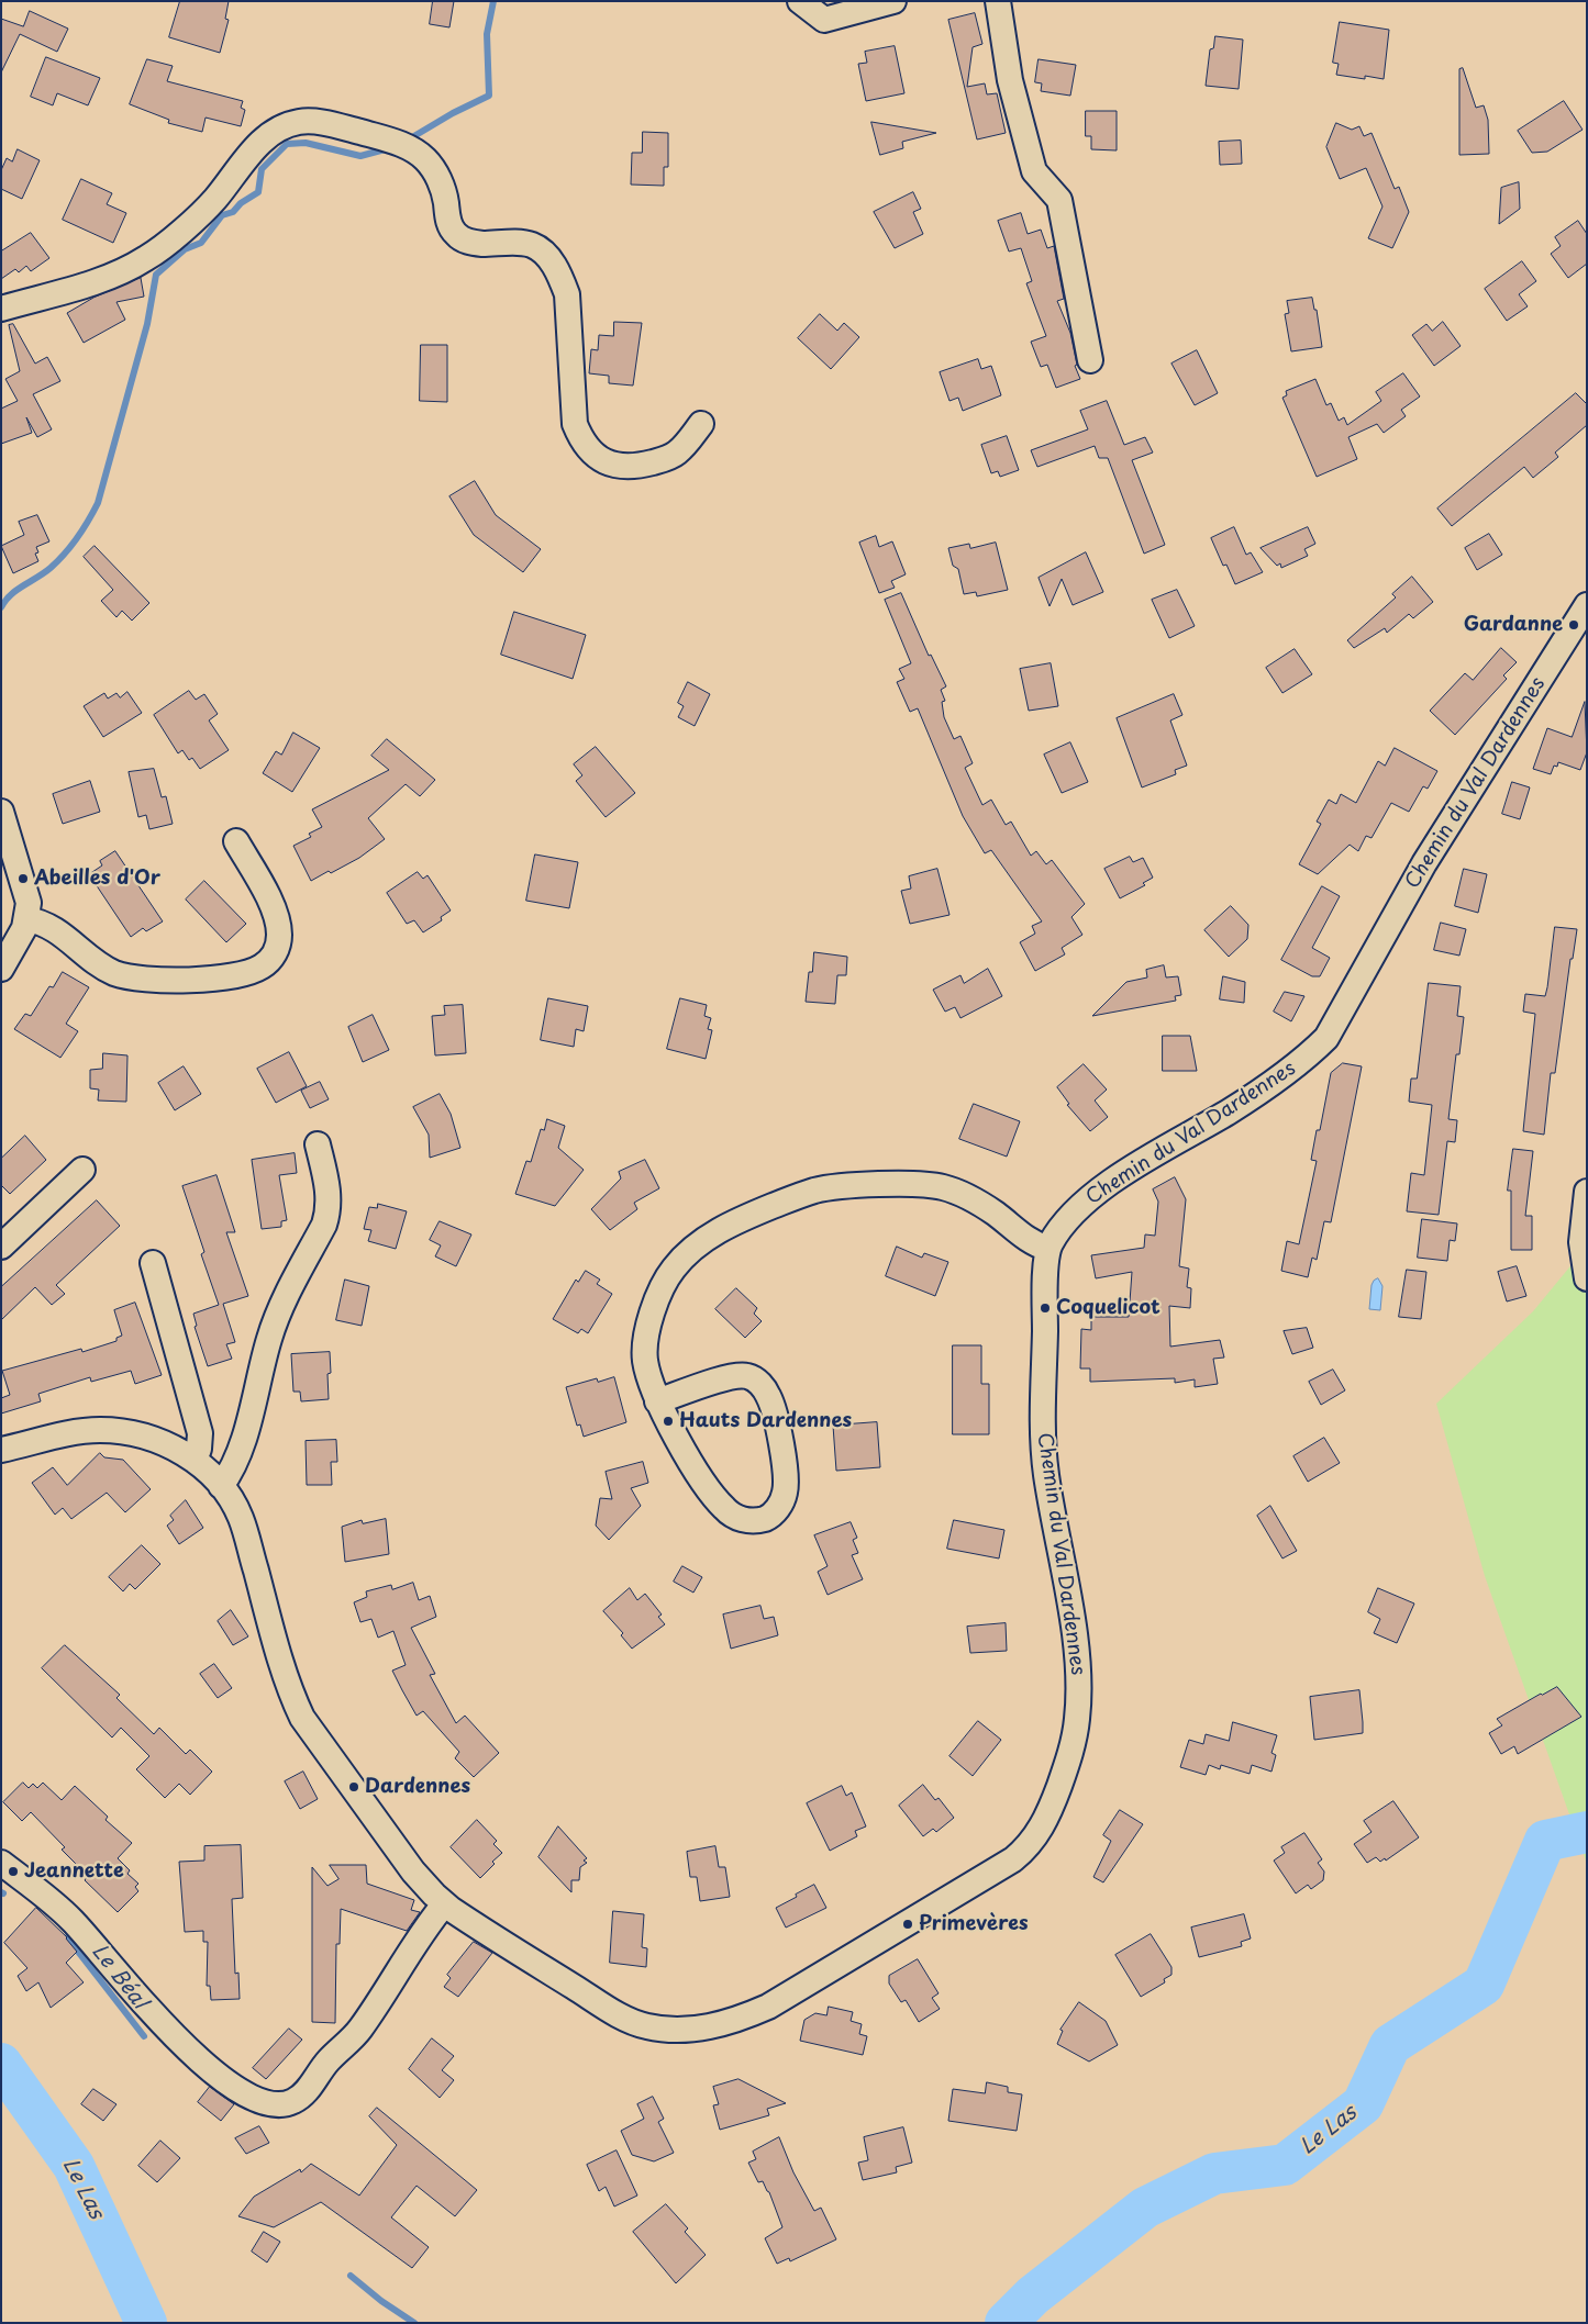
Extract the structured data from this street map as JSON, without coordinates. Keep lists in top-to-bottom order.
{
  "streets": {
    "street": ["Chemin du Val Dardennes"]
  },
  "water": ["Le Béal", "Le Las"],
  "places": [
    "Gardanne",
    "Abeilles d'Or",
    "Coquelicot",
    "Hauts Dardennes",
    "Dardennes",
    "Jeannette",
    "Primevères"
  ]
}
